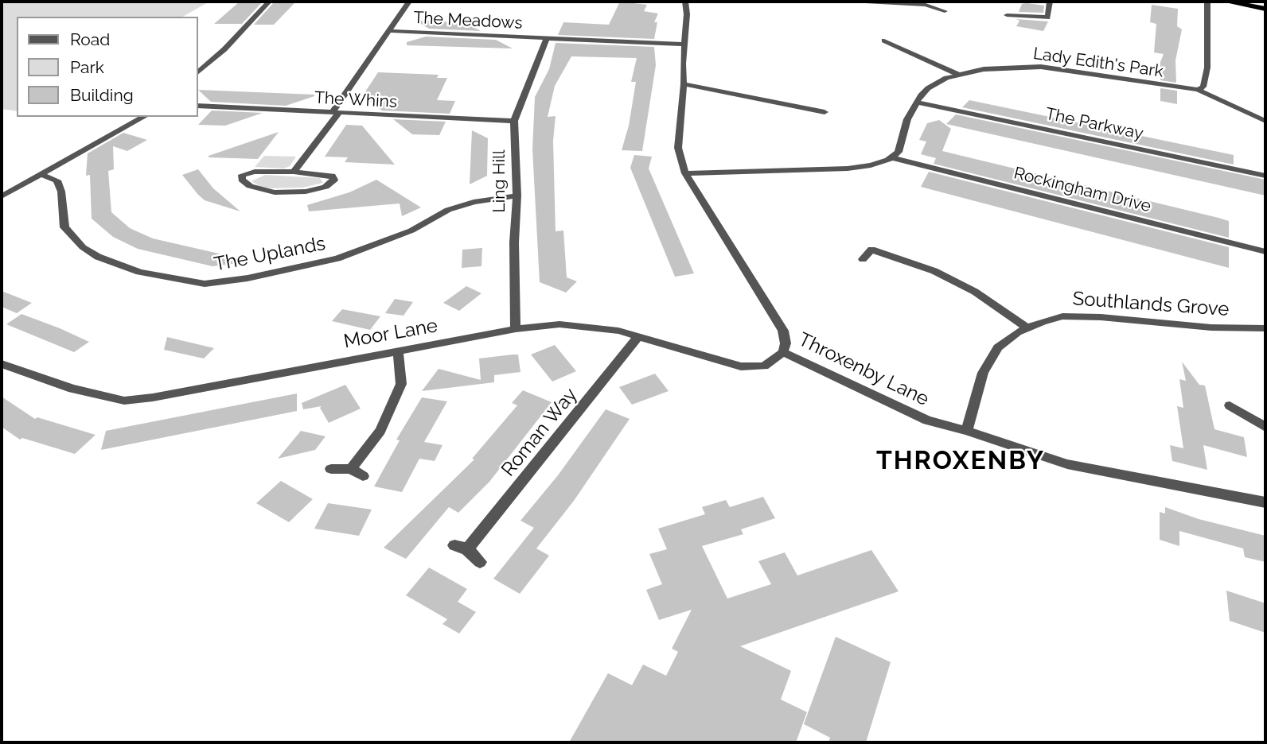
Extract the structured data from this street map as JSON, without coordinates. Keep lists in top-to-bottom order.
{
  "streets": {
    "street": [
      "The Meadows",
      "Lady Edith's Park",
      "The Whins",
      "The Parkway",
      "Ling Hill",
      "Rockingham Drive",
      "The Uplands",
      "Southlands Grove",
      "Moor Lane",
      "Throxenby Lane",
      "Roman Way"
    ]
  },
  "crossings": [
    ["The Meadows", "Ling Hill"],
    ["The Meadows", "Throxenby Lane"],
    ["Lady Edith's Park", "The Parkway"],
    ["Lady Edith's Park", "Rockingham Drive"],
    ["The Whins", "Ling Hill"],
    ["Ling Hill", "The Uplands"],
    ["Ling Hill", "Moor Lane"],
    ["Southlands Grove", "Throxenby Lane"],
    ["Moor Lane", "Throxenby Lane"],
    ["Moor Lane", "Roman Way"]
  ],
  "districts": ["THROXENBY"],
  "legend": ["Road", "Park", "Building"]
}
